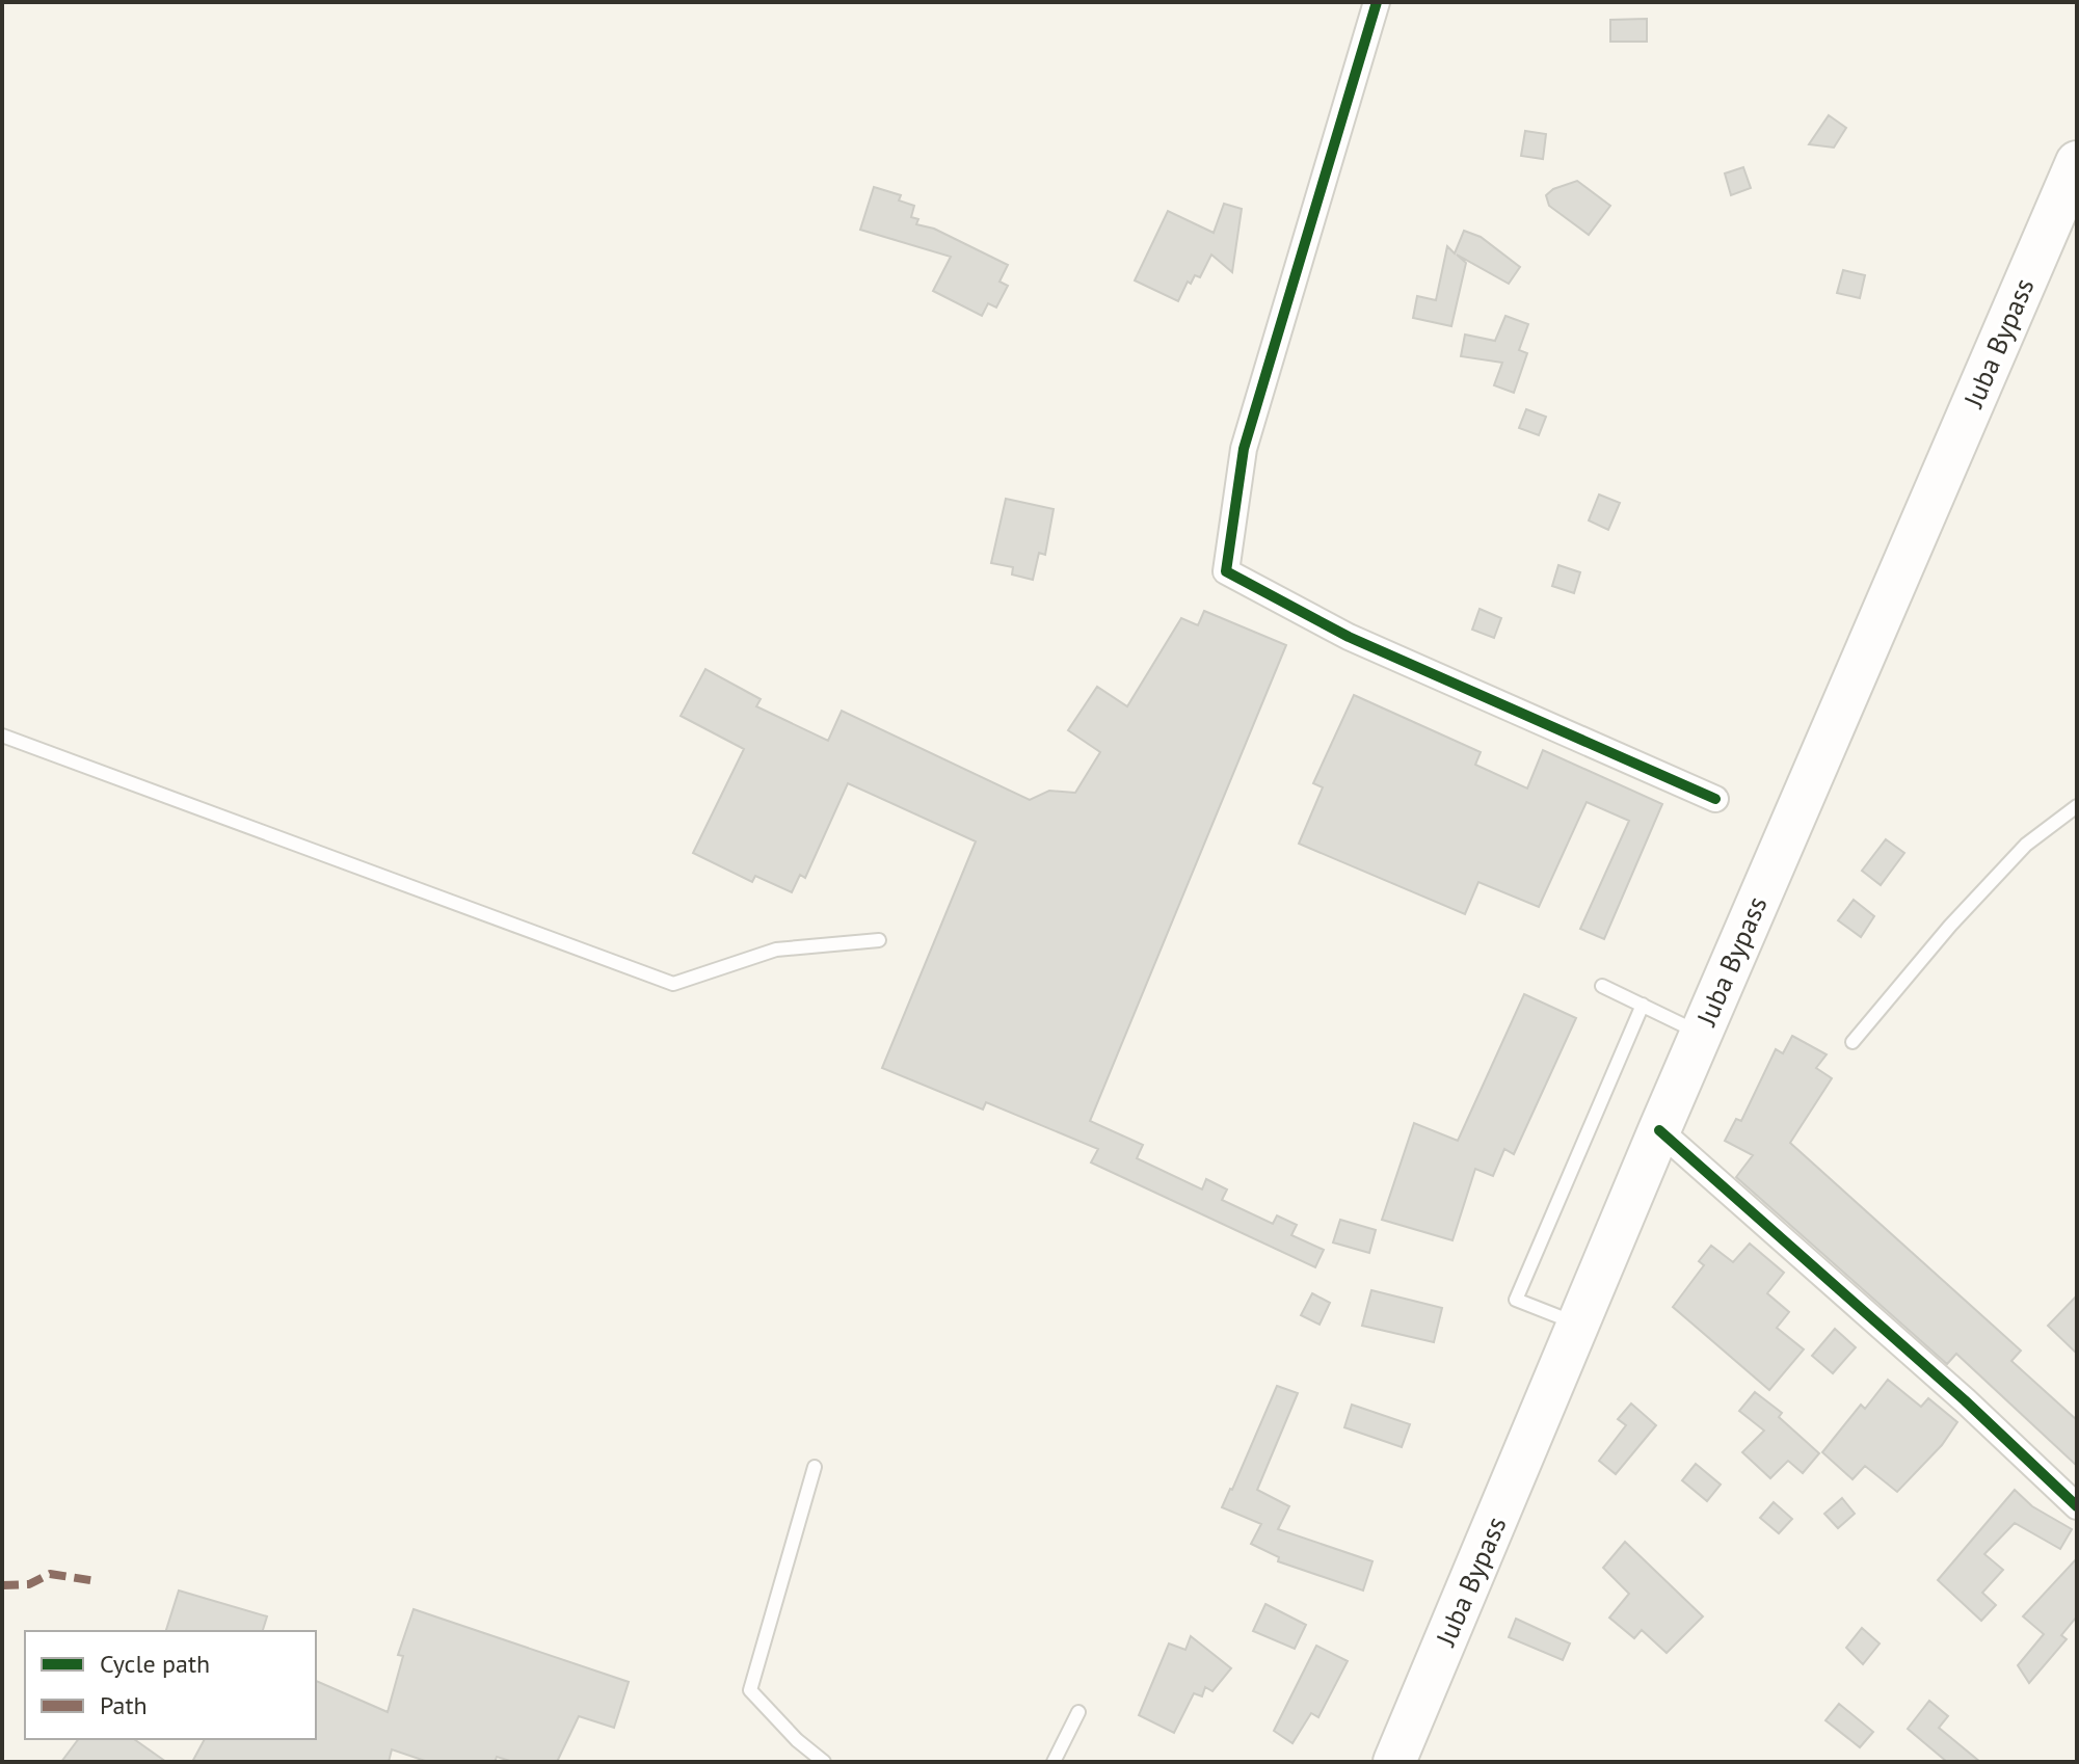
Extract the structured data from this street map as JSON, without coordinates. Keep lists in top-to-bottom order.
{
  "streets": {
    "main road": ["Juba Bypass"]
  },
  "legend": ["Cycle path", "Path"]
}
